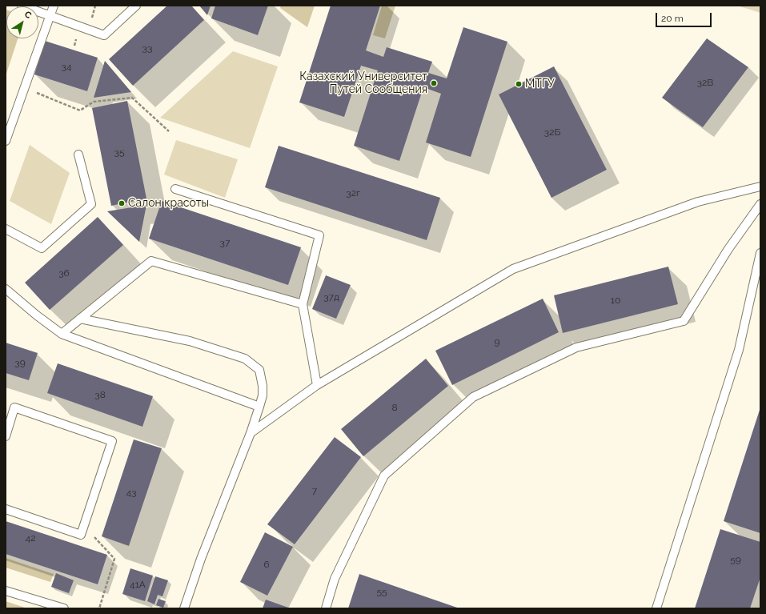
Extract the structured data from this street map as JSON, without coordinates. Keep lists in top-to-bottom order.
{
  "places": ["Казахский Университет Путей Сообщения", "МТГУ", "Салон красоты"],
  "house_numbers": [
    "33",
    "34",
    "32В",
    "32Б",
    "35",
    "32г",
    "37",
    "36",
    "37д",
    "10",
    "9",
    "39",
    "38",
    "8",
    "7",
    "43",
    "42",
    "59",
    "6",
    "41А",
    "55"
  ],
  "scale_bar": "20 m",
  "north": "top right"
}
